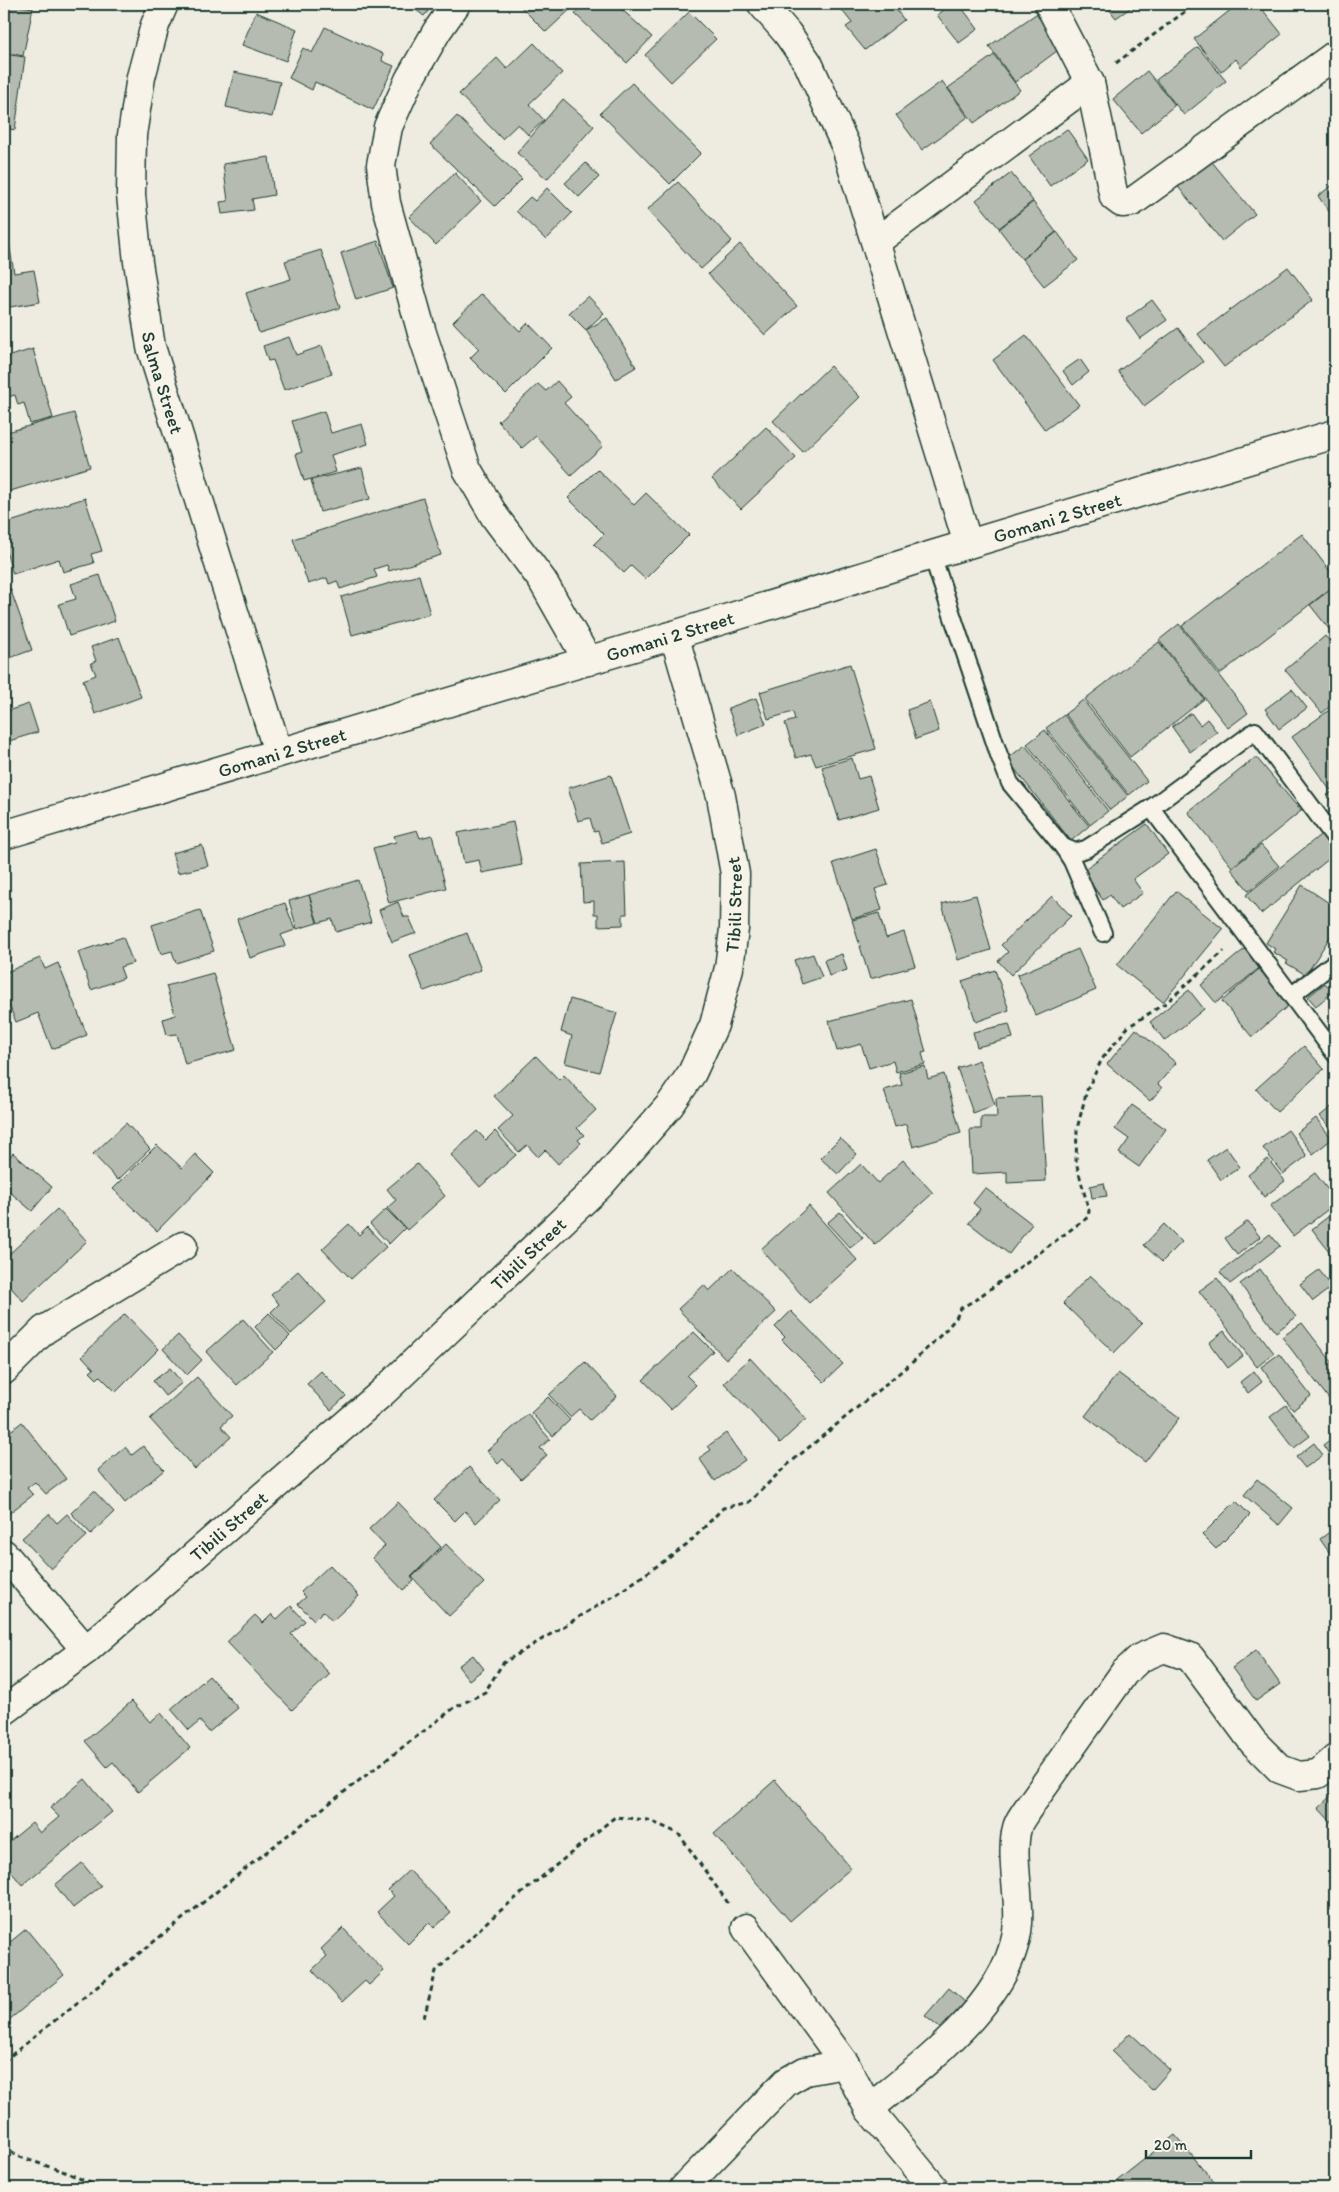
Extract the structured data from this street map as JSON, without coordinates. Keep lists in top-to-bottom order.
{
  "streets": {
    "street": ["Salma Street", "Gomani 2 Street", "Tibili Street"]
  },
  "crossings": [
    ["Salma Street", "Gomani 2 Street"],
    ["Gomani 2 Street", "Tibili Street"]
  ],
  "scale_bar": "20 m"
}
